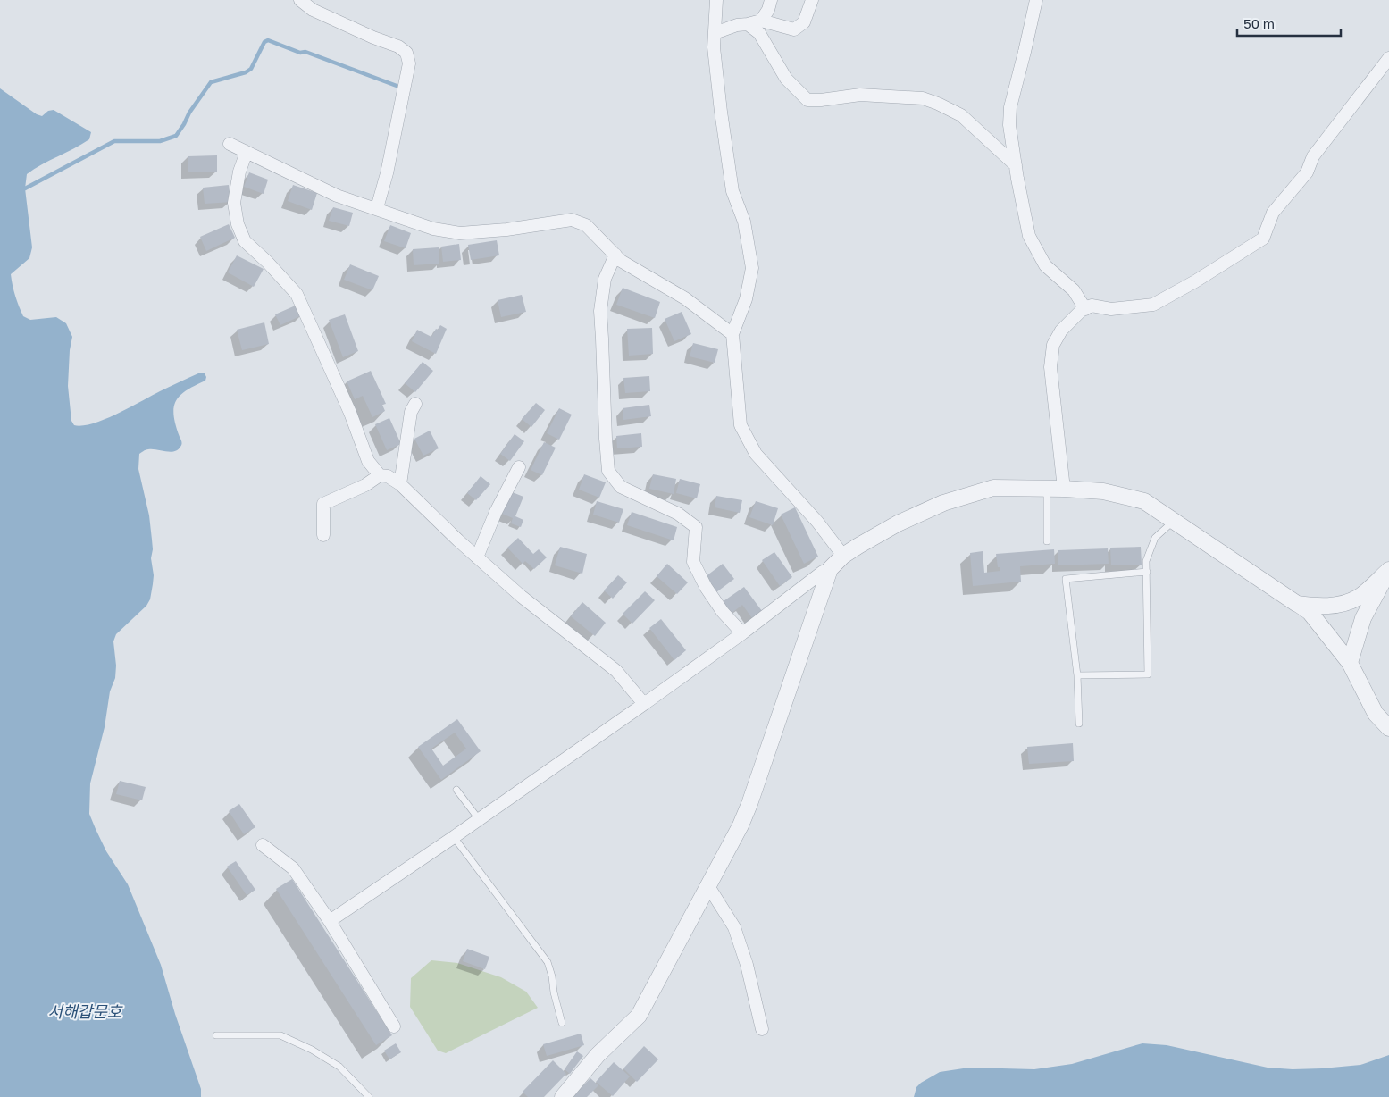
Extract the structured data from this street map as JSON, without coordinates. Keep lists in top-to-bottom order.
{
  "water": ["서해갑문호"],
  "scale_bar": "50 m"
}
